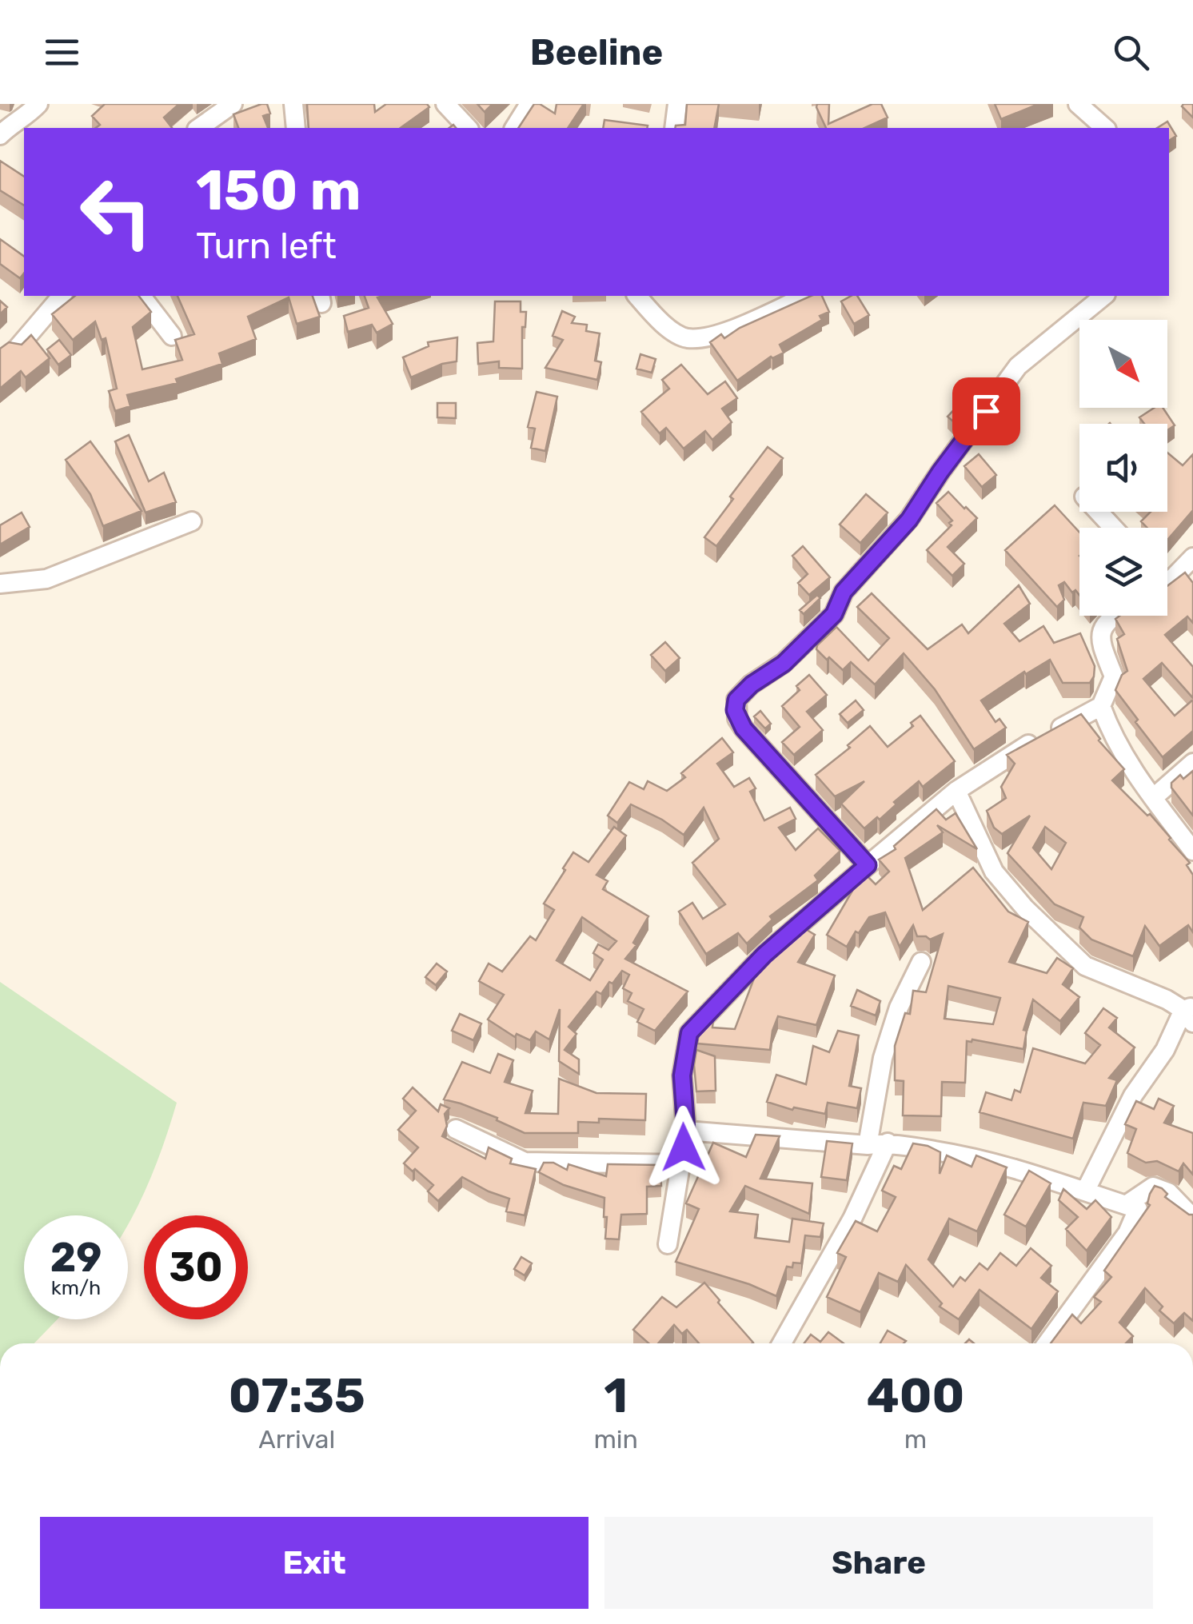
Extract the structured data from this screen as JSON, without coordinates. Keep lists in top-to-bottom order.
{
  "north": "bottom right",
  "page": {
    "header": "Beeline",
    "turn": ["150 m", "Turn left"],
    "speed": "29 km/h",
    "limit": "30",
    "eta": [
      "07:35",
      "Arrival",
      "1",
      "min",
      "400",
      "m"
    ],
    "buttons": ["Exit", "Share"]
  }
}
